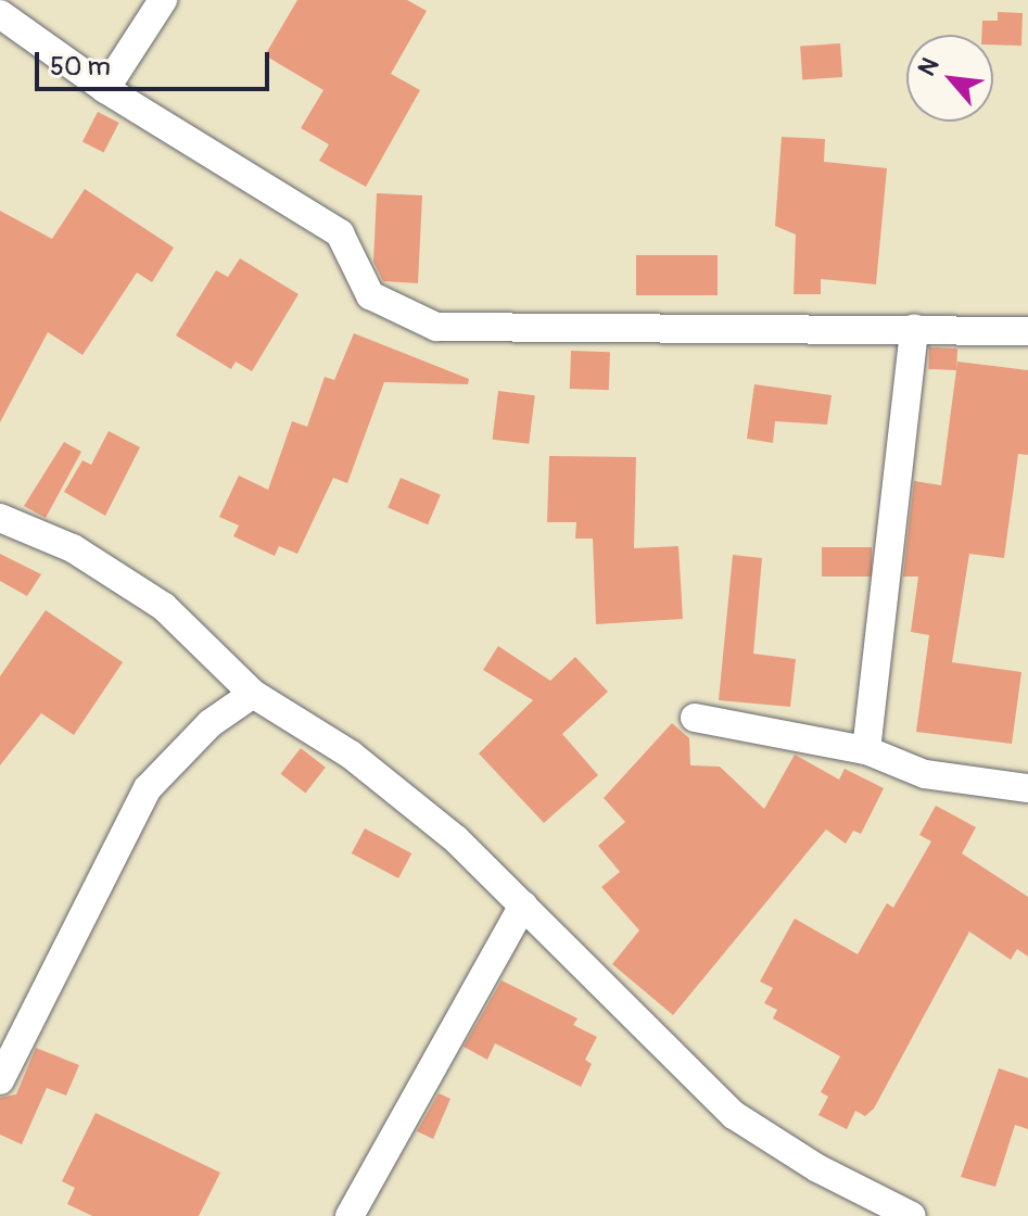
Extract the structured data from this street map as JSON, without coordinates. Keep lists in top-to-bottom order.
{
  "scale_bar": "50 m",
  "north": "top left"
}
